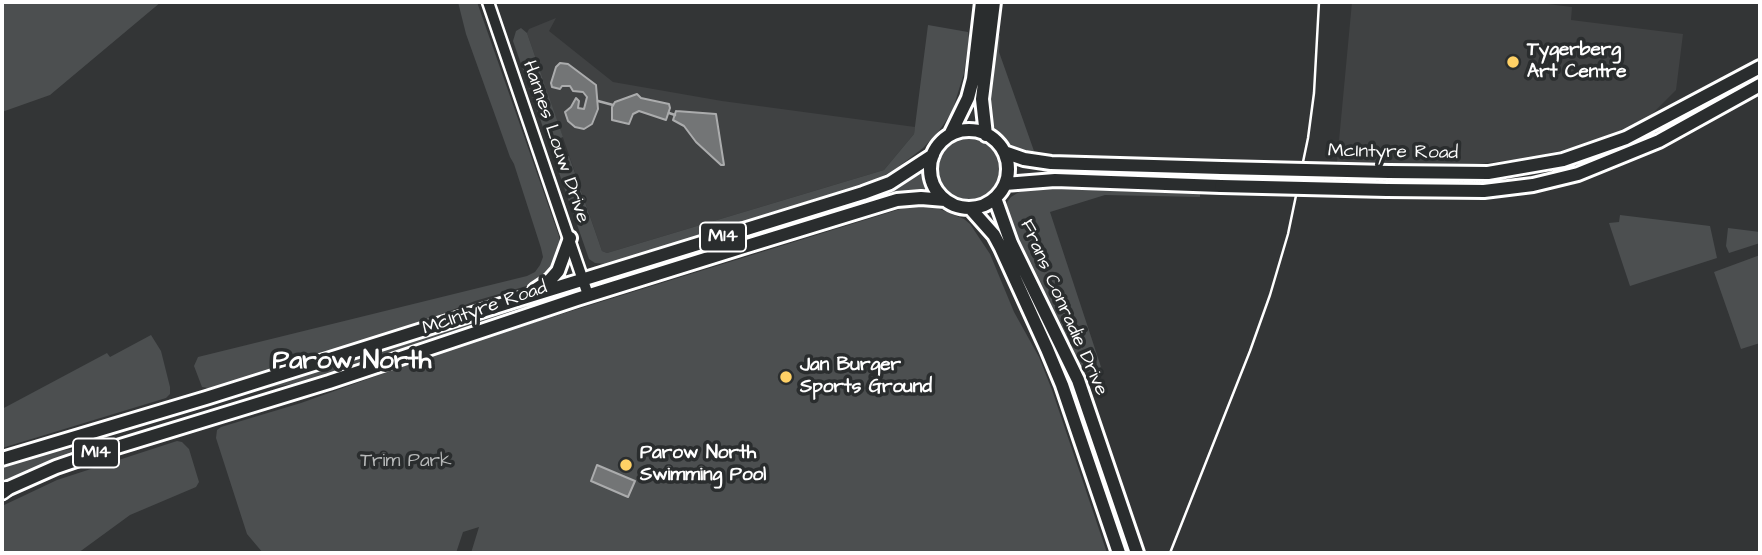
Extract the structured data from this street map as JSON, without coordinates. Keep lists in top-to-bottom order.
{
  "streets": {
    "main road": ["McIntyre Road", "M14", "Frans Conradie Drive"],
    "street": ["Hannes Louw Drive"]
  },
  "crossings": [
    ["Hannes Louw Drive", "McIntyre Road"],
    ["McIntyre Road", "M14"],
    ["McIntyre Road", "Frans Conradie Drive"],
    ["M14", "Frans Conradie Drive"]
  ],
  "districts": ["Parow North"],
  "parks": ["Trim Park"],
  "places": ["Tygerberg Art Centre", "Jan Burger Sports Ground", "Parow North Swimming Pool"]
}
